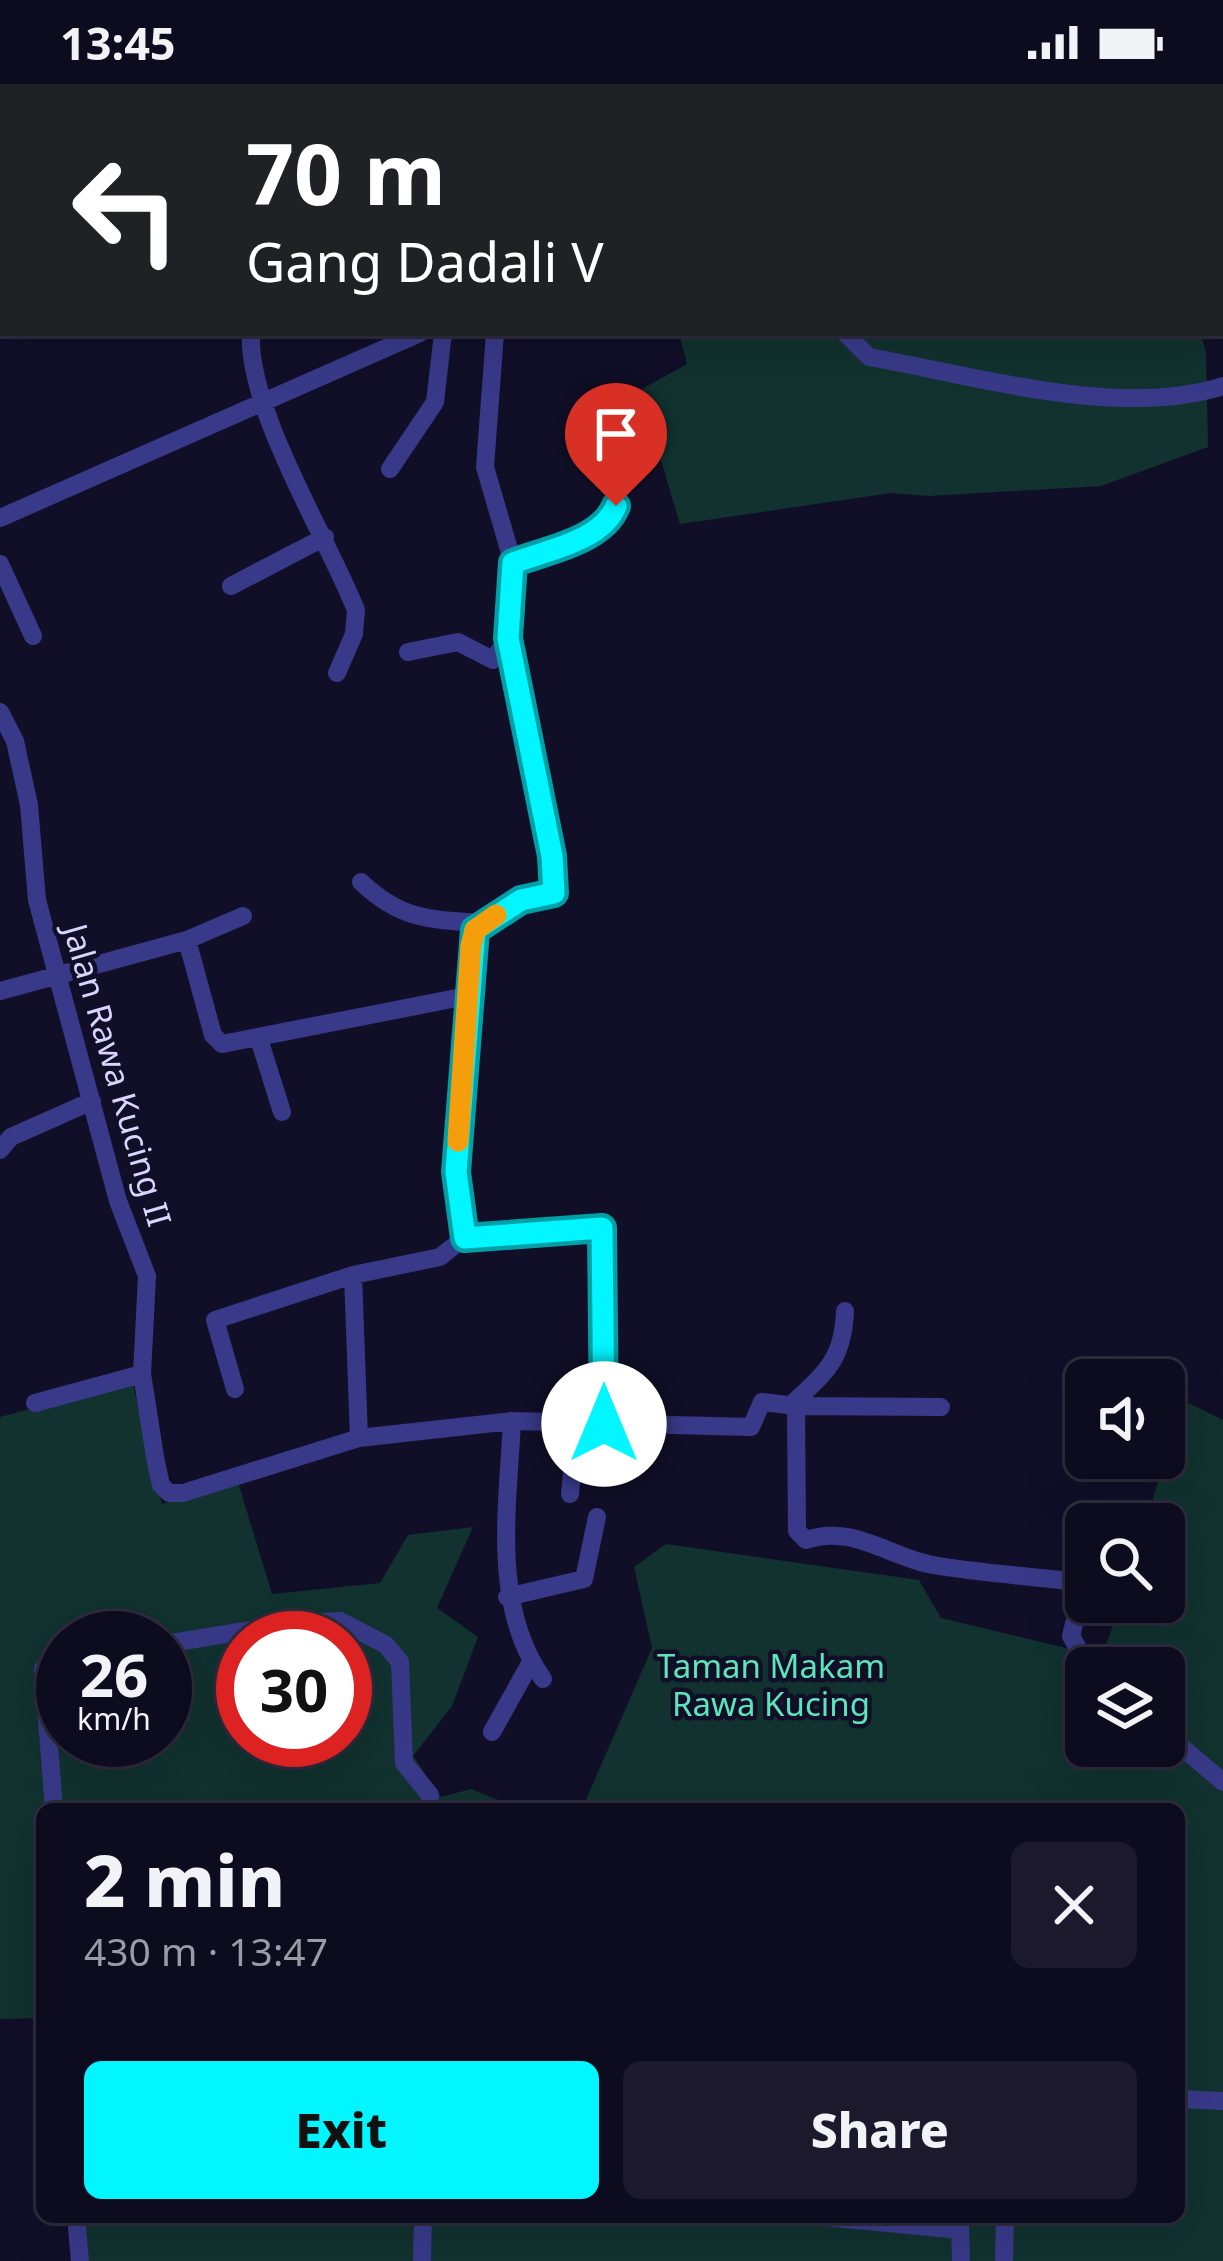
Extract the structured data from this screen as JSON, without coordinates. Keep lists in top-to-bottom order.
{
  "streets": {
    "street": ["Jalan Rawa Kucing II"]
  },
  "parks": ["Taman Makam Rawa Kucing"],
  "page": {
    "status": "13:45",
    "turn": ["70 m", "Gang Dadali V"],
    "speed": "26 km/h",
    "limit": "30",
    "heading": ["2 min", "430 m · 13:47"],
    "buttons": ["Exit", "Share"]
  }
}
